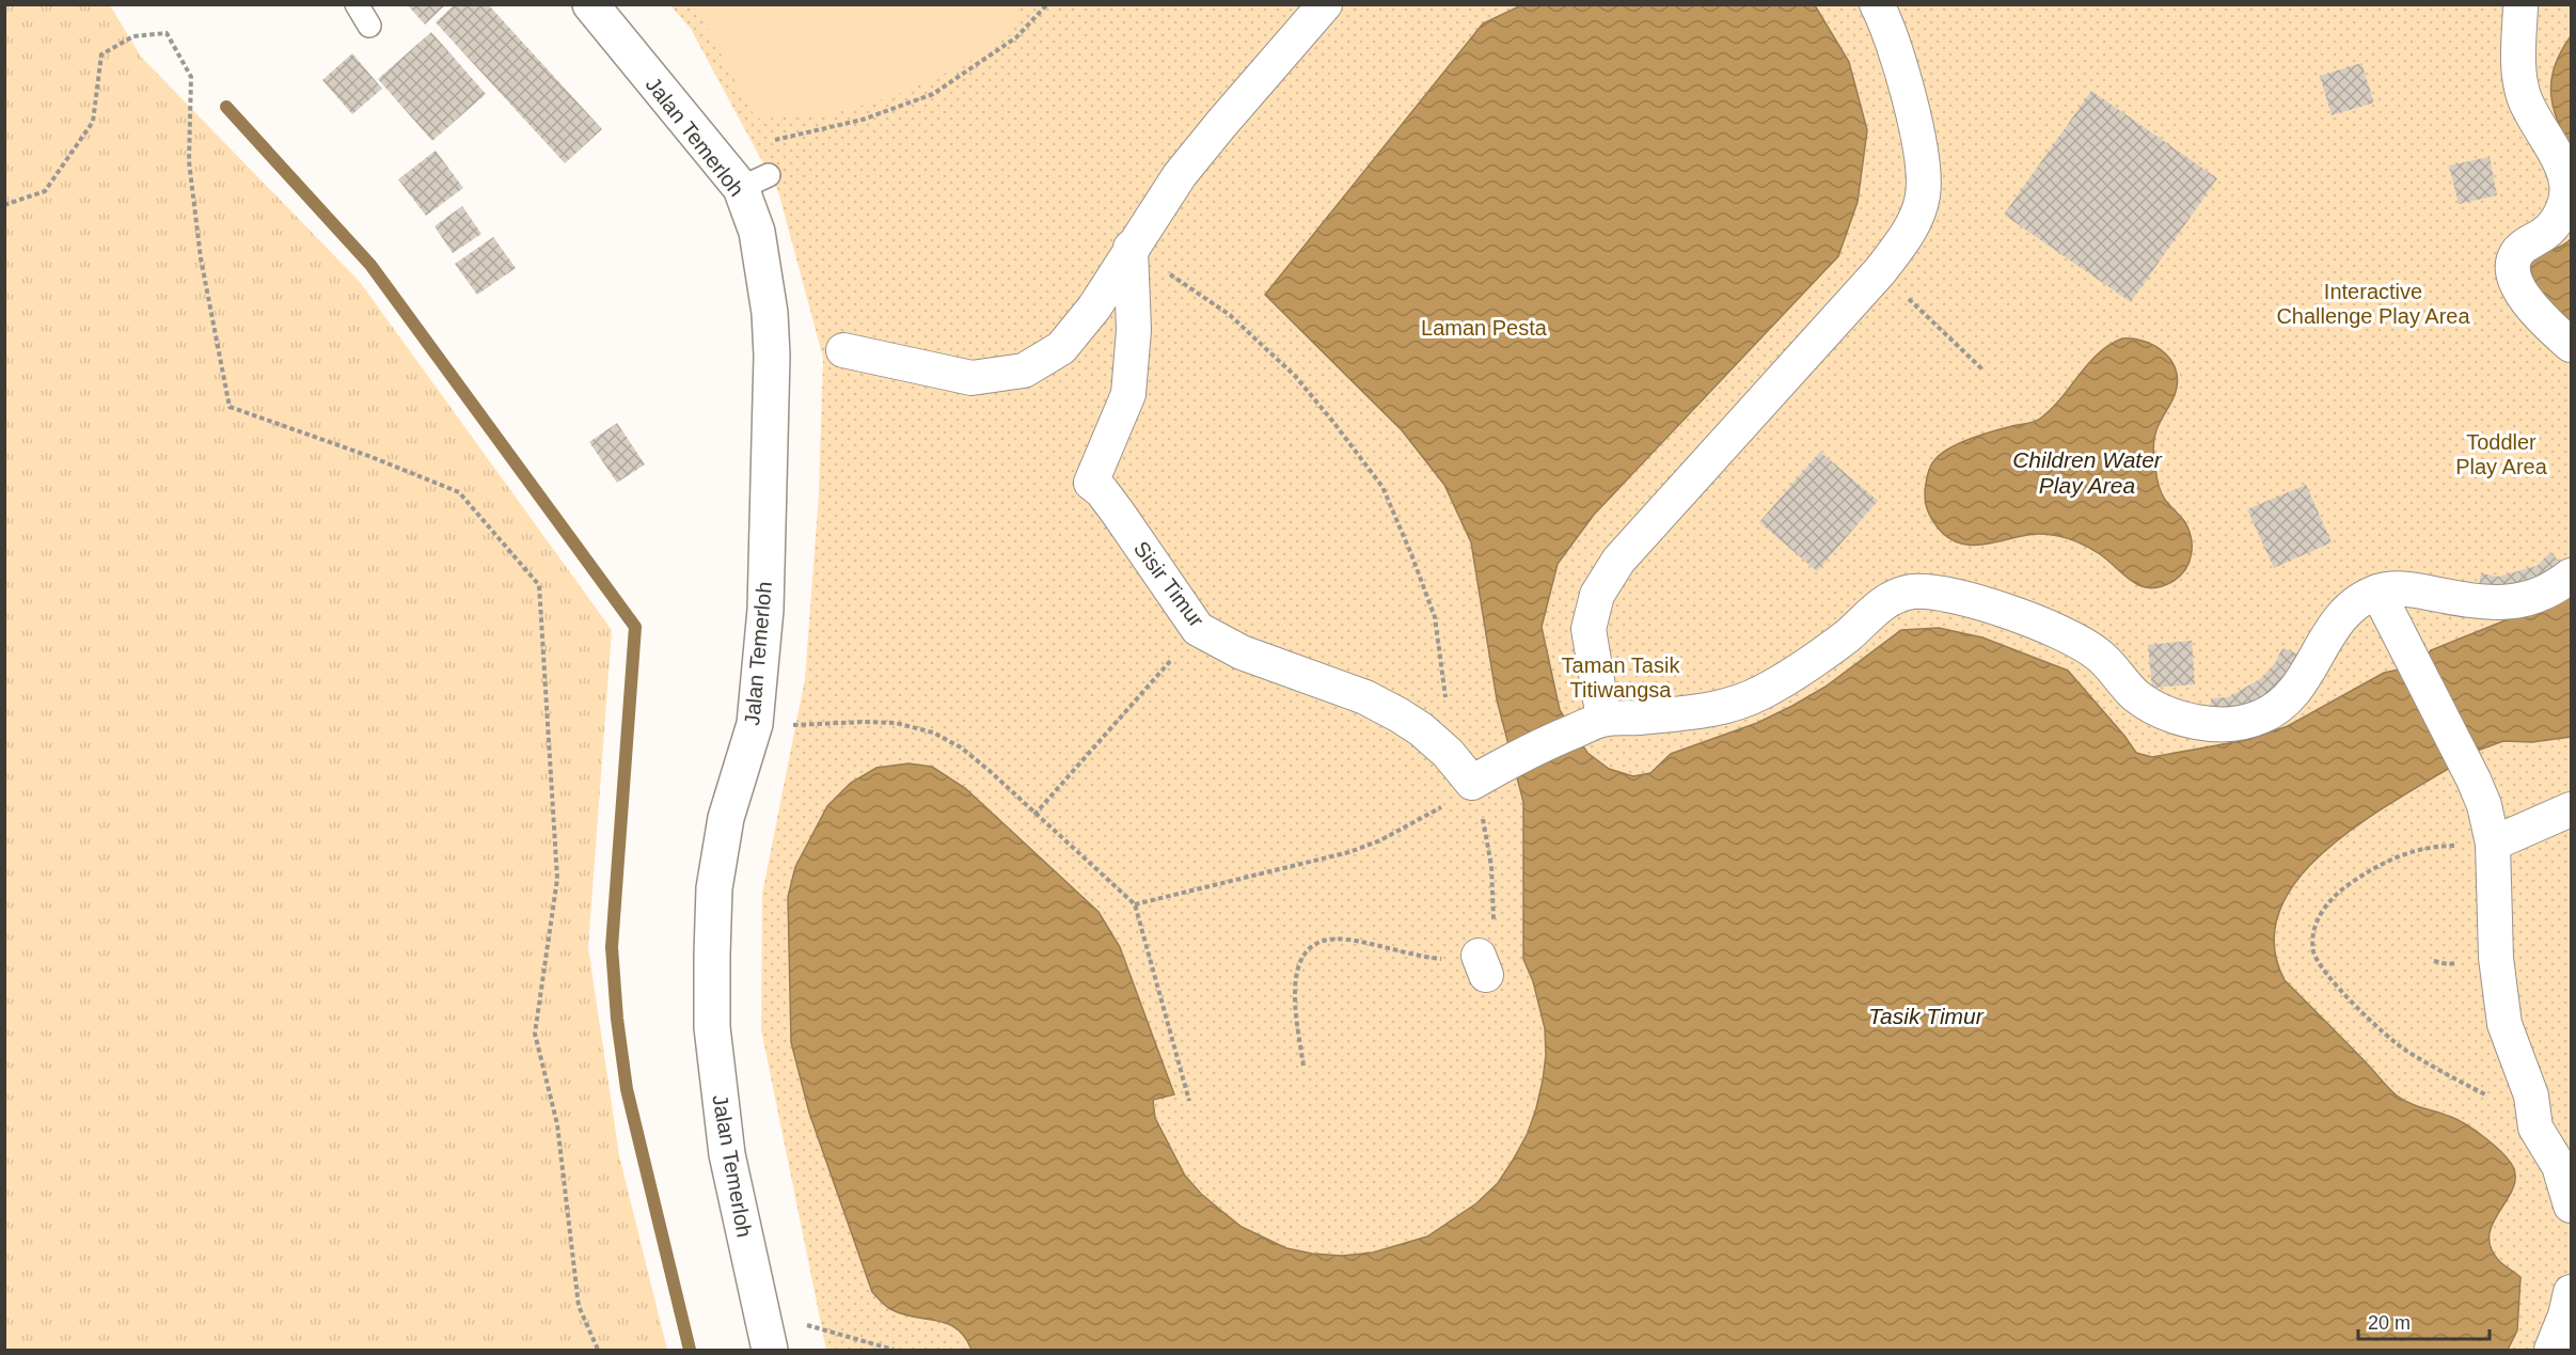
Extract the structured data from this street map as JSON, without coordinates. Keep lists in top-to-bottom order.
{
  "streets": {
    "street": ["Jalan Temerloh", "Sisir Timur"]
  },
  "water": ["Children Water Play Area", "Tasik Timur"],
  "parks": [
    "Interactive Challenge Play Area",
    "Laman Pesta",
    "Toddler Play Area",
    "Taman Tasik Titiwangsa"
  ],
  "scale_bar": "20 m"
}
